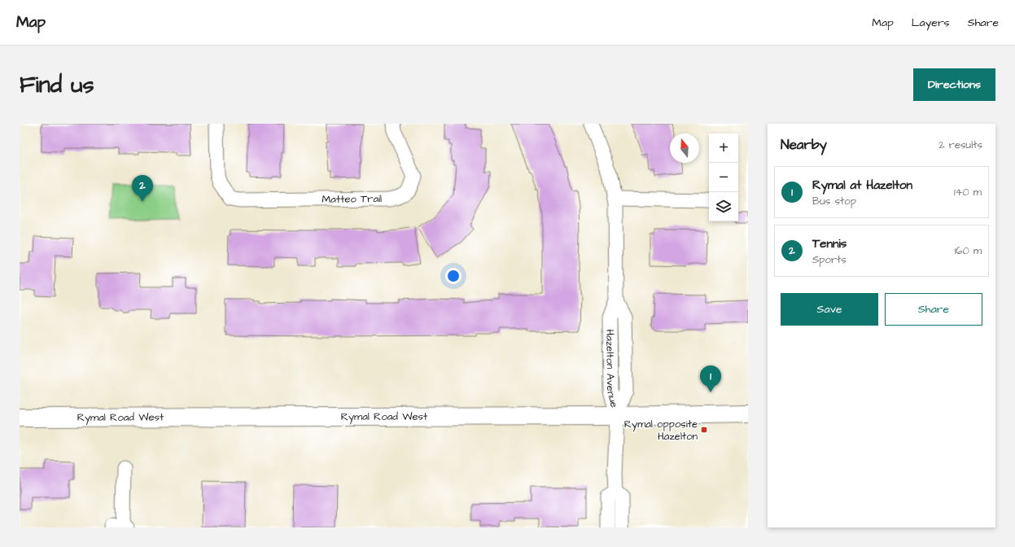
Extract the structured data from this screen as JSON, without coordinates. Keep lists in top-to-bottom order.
{
  "streets": {
    "main road": ["Rymal Road West"],
    "street": ["Matteo Trail", "Hazelton Avenue"]
  },
  "crossings": [
    ["Hazelton Avenue", "Rymal Road West"]
  ],
  "places": {
    "transit": ["Rymal opposite Hazelton"]
  },
  "north": "top",
  "page": {
    "header": "Map",
    "nav": ["Map", "Layers", "Share"],
    "buttons": [
      "Directions",
      ["Save", "Share"]
    ],
    "title": "Find us",
    "heading": ["Nearby", "2 results"],
    "map_buttons": ["+", "−"],
    "list": [
      {
        "mark": "1",
        "name": "Rymal at Hazelton",
        "note": "Bus stop",
        "value": "140 m"
      },
      {
        "mark": "2",
        "name": "Tennis",
        "note": "Sports",
        "value": "160 m"
      }
    ],
    "pins": ["2", "1"]
  }
}
